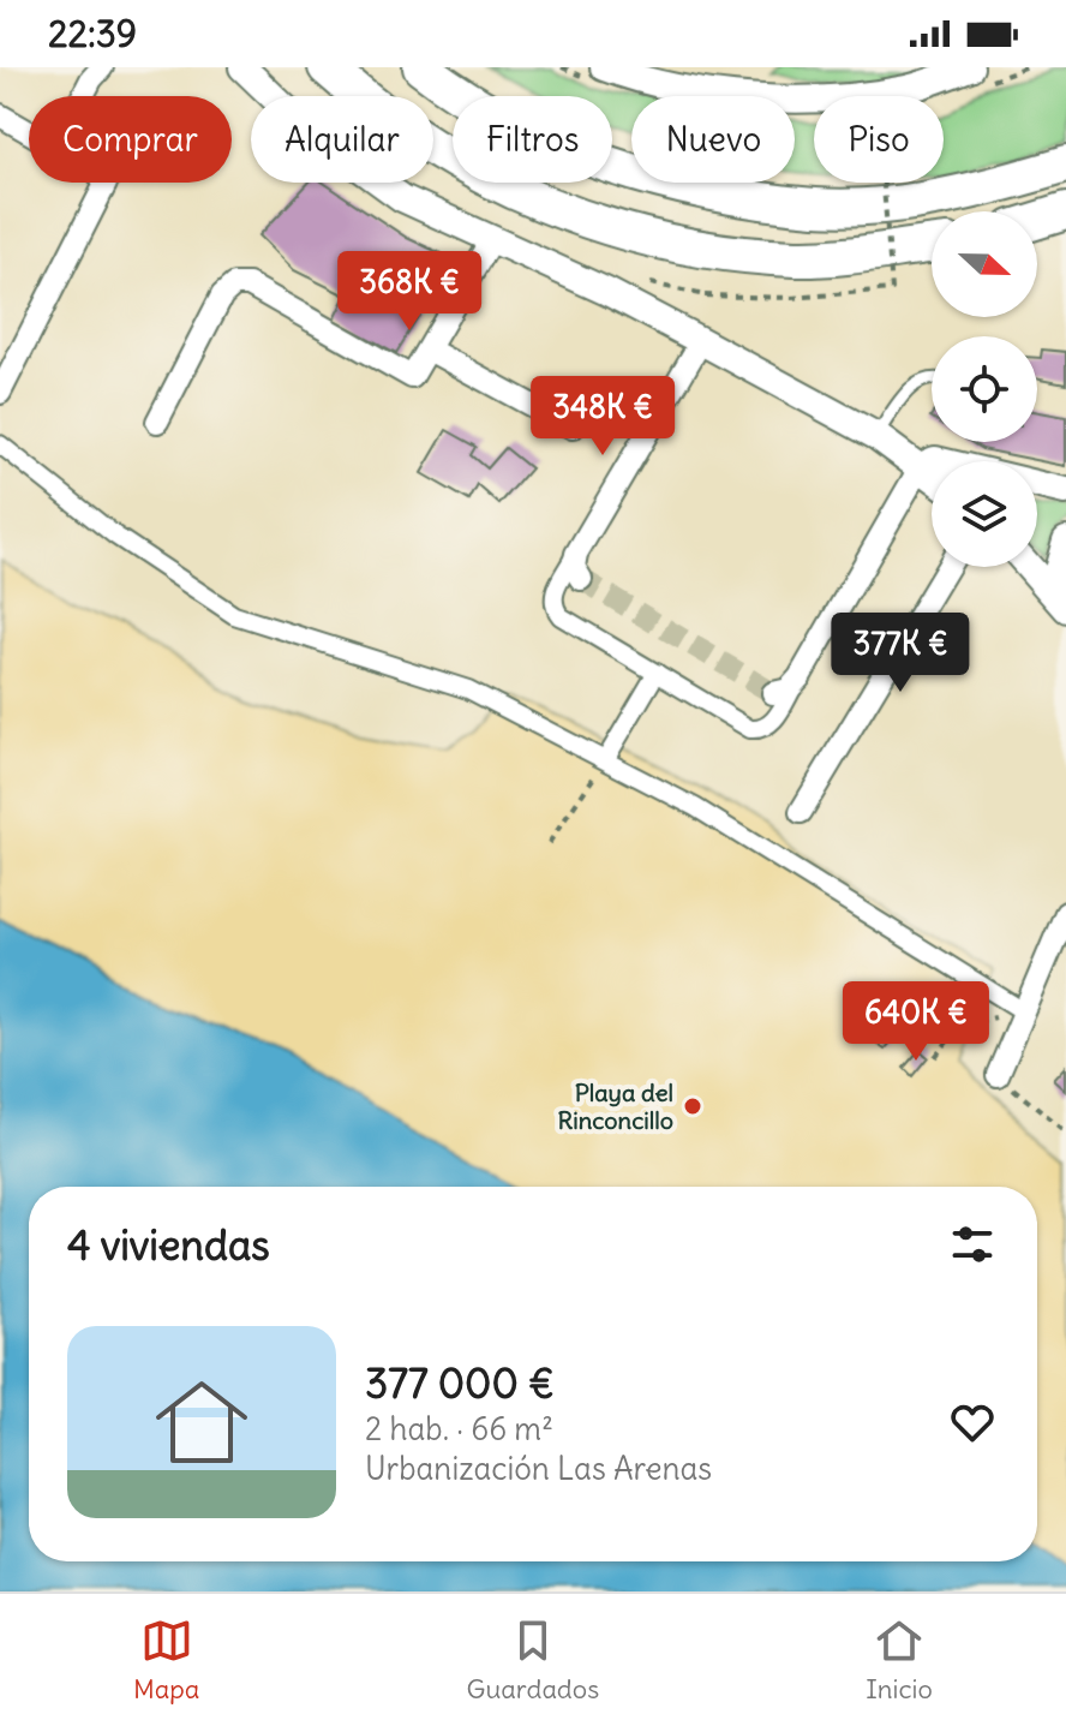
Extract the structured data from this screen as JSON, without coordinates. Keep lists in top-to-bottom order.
{
  "places": ["Playa del Rinconcillo"],
  "north": "right",
  "page": {
    "status": "22:39",
    "chip": [
      "Comprar",
      "Alquilar",
      "Filtros",
      "Nuevo",
      "Piso"
    ],
    "price": [
      "368K €",
      "348K €",
      "377K €",
      "640K €"
    ],
    "heading": "4 viviendas",
    "list": [
      {
        "name": "377 000 €",
        "note": "2 hab. · 66 m² · Urbanización Las Arenas"
      }
    ],
    "tabs": ["Mapa", "Guardados", "Inicio"]
  }
}
